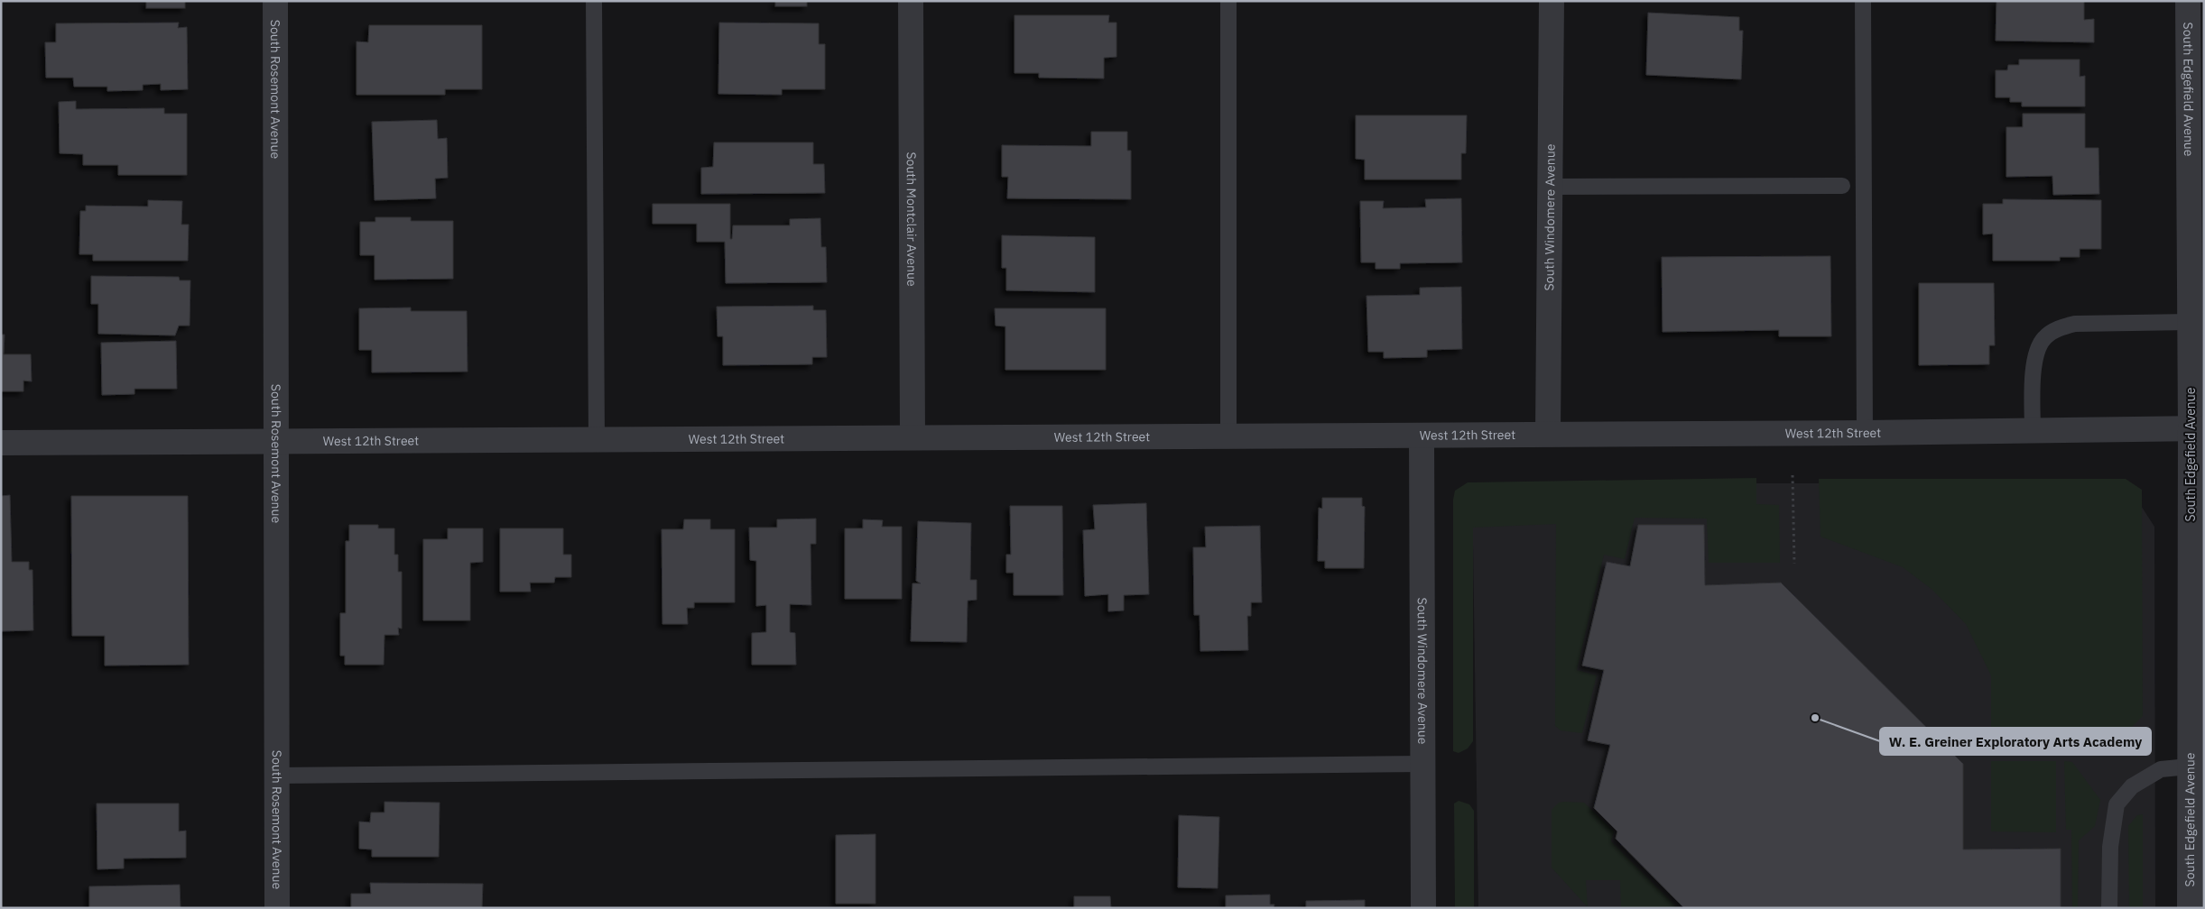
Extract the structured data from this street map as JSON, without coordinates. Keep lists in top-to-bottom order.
{
  "streets": {
    "street": [
      "South Rosemont Avenue",
      "South Edgefield Avenue",
      "South Windomere Avenue",
      "South Montclair Avenue",
      "West 12th Street"
    ]
  },
  "crossings": [
    ["South Rosemont Avenue", "West 12th Street"],
    ["South Edgefield Avenue", "West 12th Street"],
    ["South Windomere Avenue", "West 12th Street"],
    ["South Montclair Avenue", "West 12th Street"]
  ],
  "places": ["W. E. Greiner Exploratory Arts Academy"]
}
